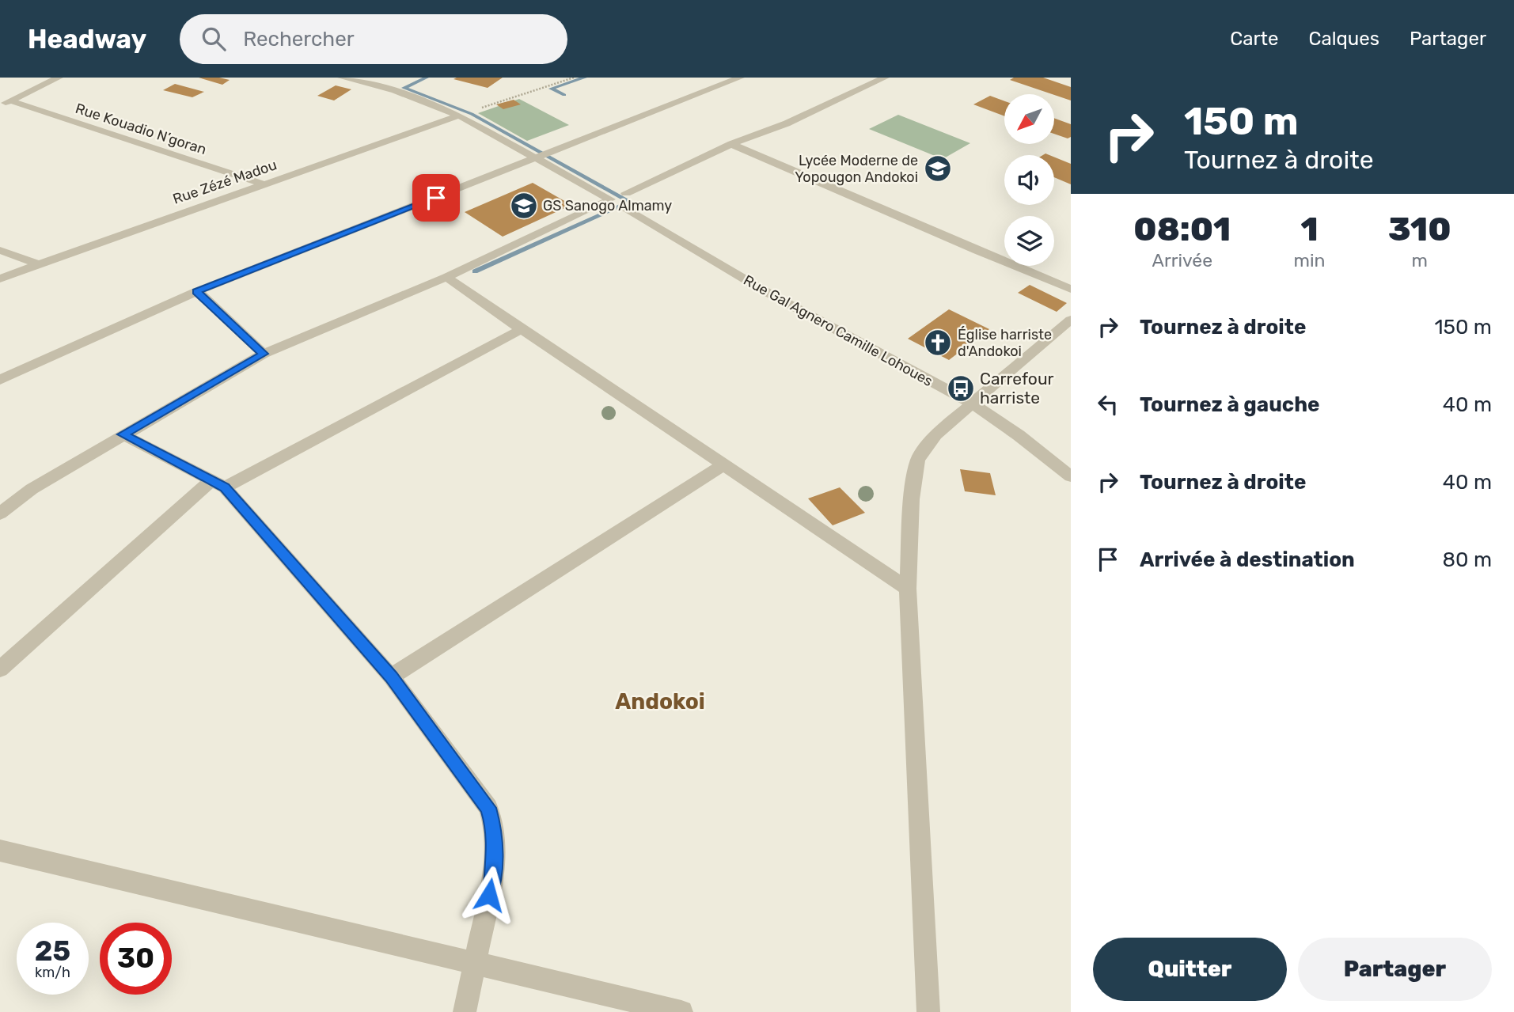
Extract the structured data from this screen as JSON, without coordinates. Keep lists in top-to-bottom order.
{
  "streets": {
    "street": ["Rue Kouadio N’goran", "Rue Zézé Madou", "Rue Gal Agnero Camille Lohoues"]
  },
  "crossings": [
    ["Rue Kouadio N’goran", "Rue Zézé Madou"]
  ],
  "districts": ["Andokoi"],
  "places": {
    "school or university": ["Lycée Moderne de Yopougon Andokoi", "GS Sanogo Almamy"],
    "church": ["Église harriste d'Andokoi"],
    "bus stop": ["Carrefour harriste"]
  },
  "north": "bottom left",
  "page": {
    "header": "Headway",
    "search": "Rechercher",
    "nav": ["Carte", "Calques", "Partager"],
    "turn": ["150 m", "Tournez à droite"],
    "eta": [
      "08:01",
      "Arrivée",
      "1",
      "min",
      "310",
      "m"
    ],
    "list": [
      {
        "name": "Tournez à droite",
        "value": "150 m"
      },
      {
        "name": "Tournez à gauche",
        "value": "40 m"
      },
      {
        "name": "Tournez à droite",
        "value": "40 m"
      },
      {
        "name": "Arrivée à destination",
        "value": "80 m"
      }
    ],
    "speed": "25 km/h",
    "limit": "30",
    "buttons": ["Quitter", "Partager"]
  }
}
